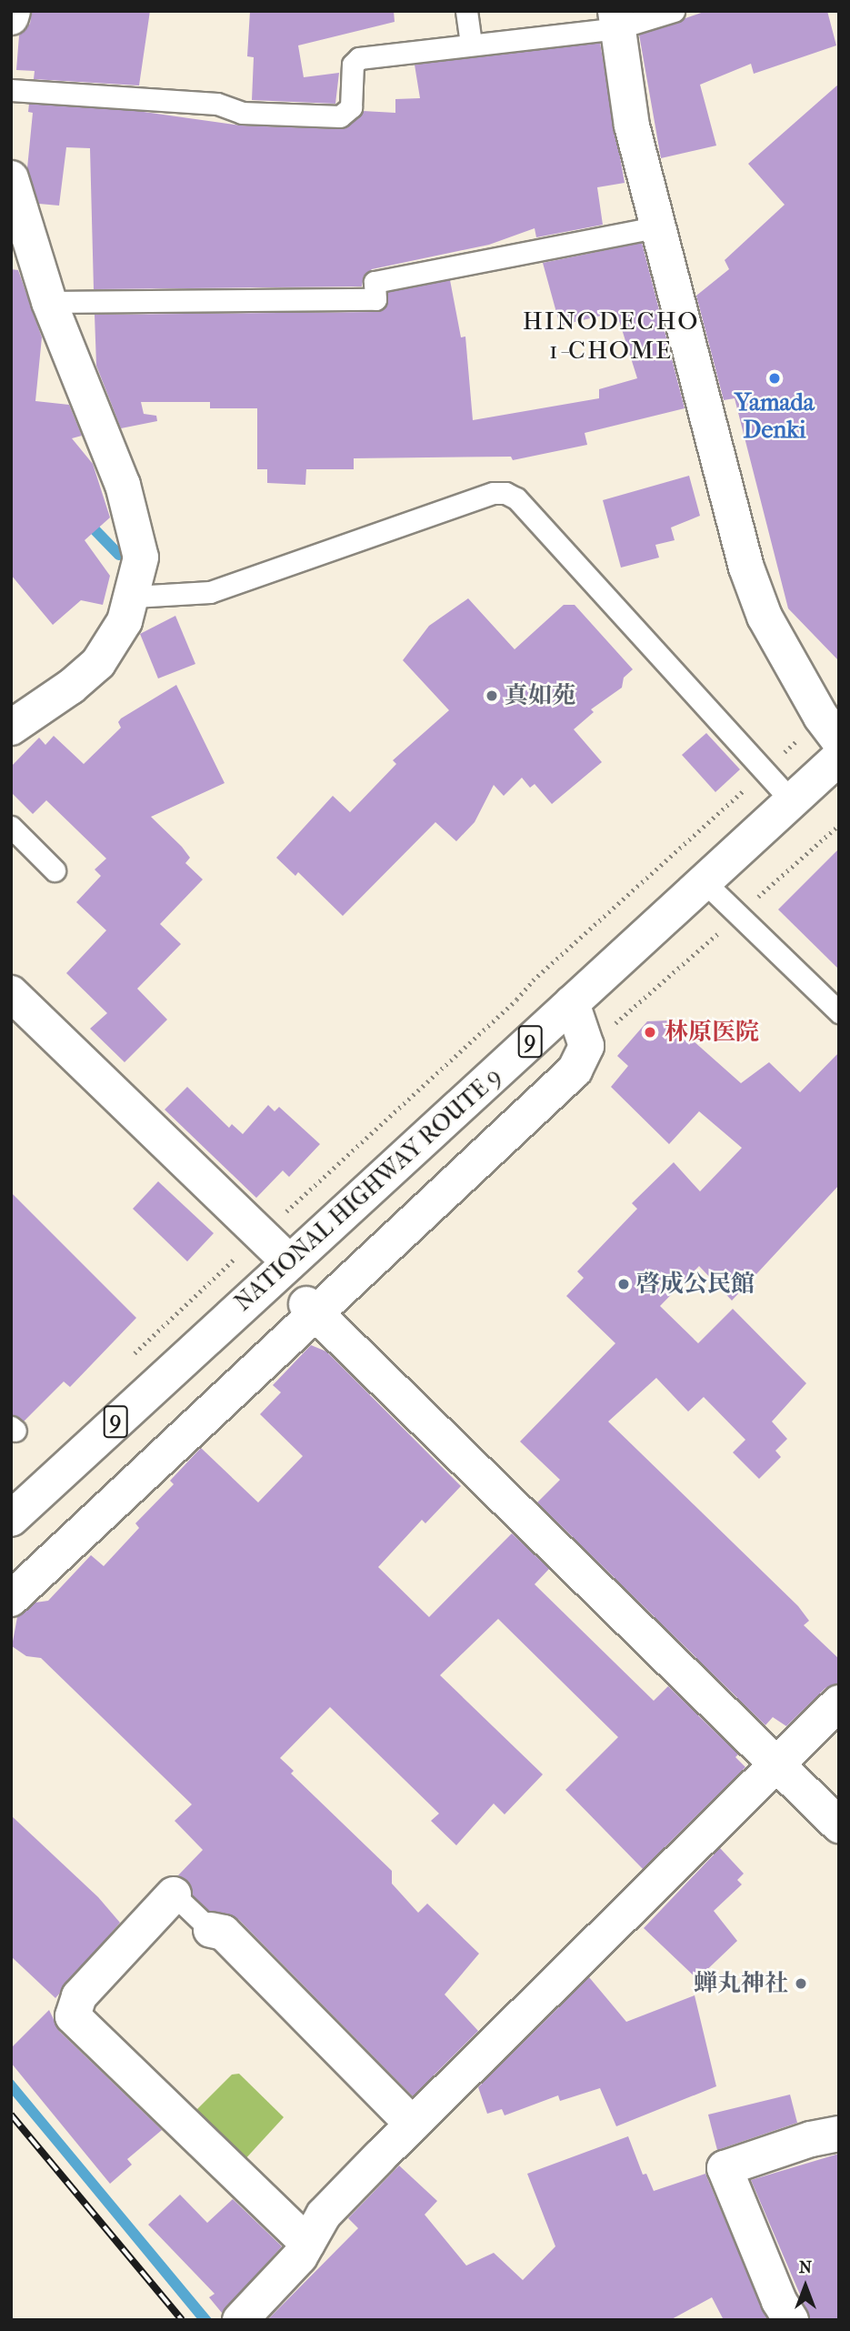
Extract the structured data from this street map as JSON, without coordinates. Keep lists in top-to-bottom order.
{
  "streets": {
    "main road": ["9", "NATIONAL HIGHWAY ROUTE 9"]
  },
  "districts": ["HINODECHO 1-CHOME"],
  "places": [
    "Yamada Denki",
    "真如苑",
    "林原医院",
    "啓成公民館",
    "蝉丸神社"
  ],
  "north": "top"
}
